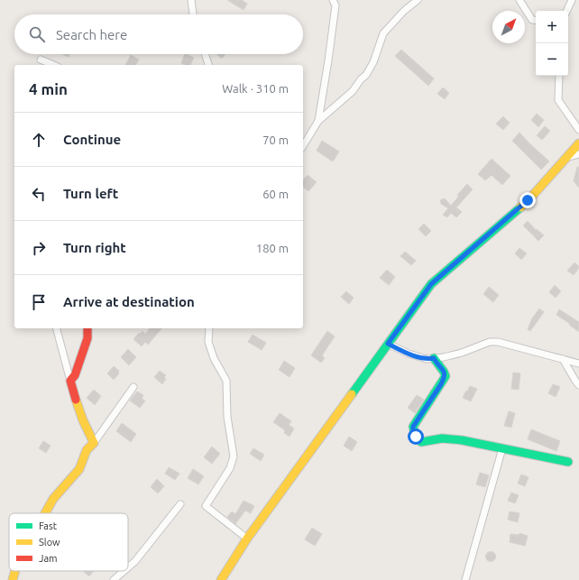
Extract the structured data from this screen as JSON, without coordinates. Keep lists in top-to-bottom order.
{
  "legend": ["Fast", "Slow", "Jam"],
  "north": "top right",
  "page": {
    "map_buttons": ["+", "−"],
    "search": "Search here",
    "heading": ["4 min", "Walk · 310 m"],
    "list": [
      ["Continue", "70 m"],
      ["Turn left", "60 m"],
      ["Turn right", "180 m"],
      "Arrive at destination"
    ]
  }
}
